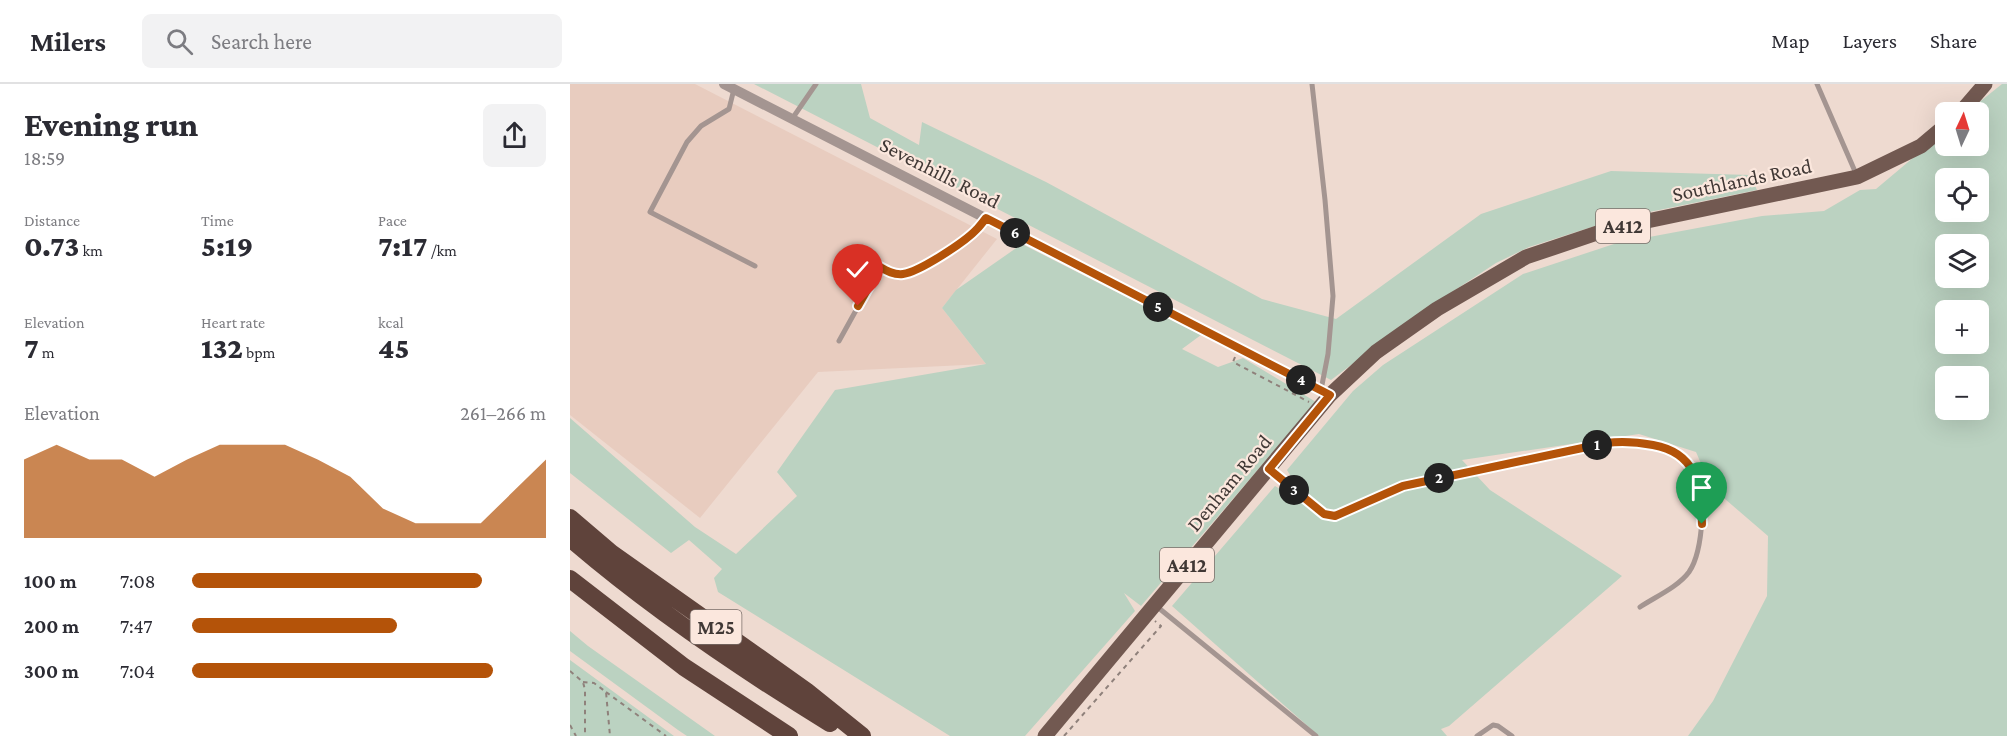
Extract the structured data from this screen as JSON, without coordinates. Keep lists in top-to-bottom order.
{
  "streets": {
    "highway": ["M25"],
    "main road": ["Southlands Road", "A412", "Denham Road"],
    "street": ["Sevenhills Road"]
  },
  "crossings": [
    ["Sevenhills Road", "Southlands Road"],
    ["Sevenhills Road", "Denham Road"],
    ["Southlands Road", "Denham Road"]
  ],
  "north": "top",
  "page": {
    "header": "Milers",
    "search": "Search here",
    "nav": ["Map", "Layers", "Share"],
    "heading": ["Evening run", "18:59"],
    "map_buttons": ["+", "−"],
    "stats": [
      ["Distance", "0.73 km"],
      ["Time", "5:19"],
      ["Pace", "7:17 /km"],
      ["Elevation", "7 m"],
      ["Heart rate", "132 bpm"],
      ["kcal", "45"]
    ],
    "pins": [
      "6",
      "5",
      "4",
      "1",
      "2",
      "3"
    ],
    "chart": ["Elevation", "261–266 m"],
    "list": [
      {
        "name": "100 m",
        "note": "7:08"
      },
      {
        "name": "200 m",
        "note": "7:47"
      },
      {
        "name": "300 m",
        "note": "7:04"
      }
    ]
  }
}
